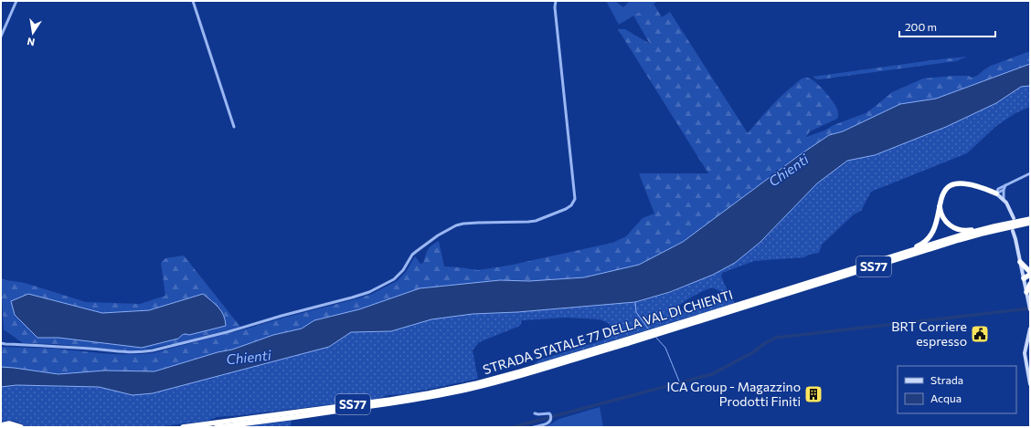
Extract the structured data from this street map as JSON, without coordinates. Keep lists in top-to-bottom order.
{
  "streets": {
    "highway": ["SS77", "STRADA STATALE 77 DELLA VAL DI CHIENTI"]
  },
  "water": ["Chienti"],
  "places": {
    "public building": ["BRT Corriere espresso"],
    "building": ["ICA Group - Magazzino Prodotti Finiti"]
  },
  "legend": ["Strada", "Acqua"],
  "scale_bar": "200 m",
  "north": "bottom"
}
